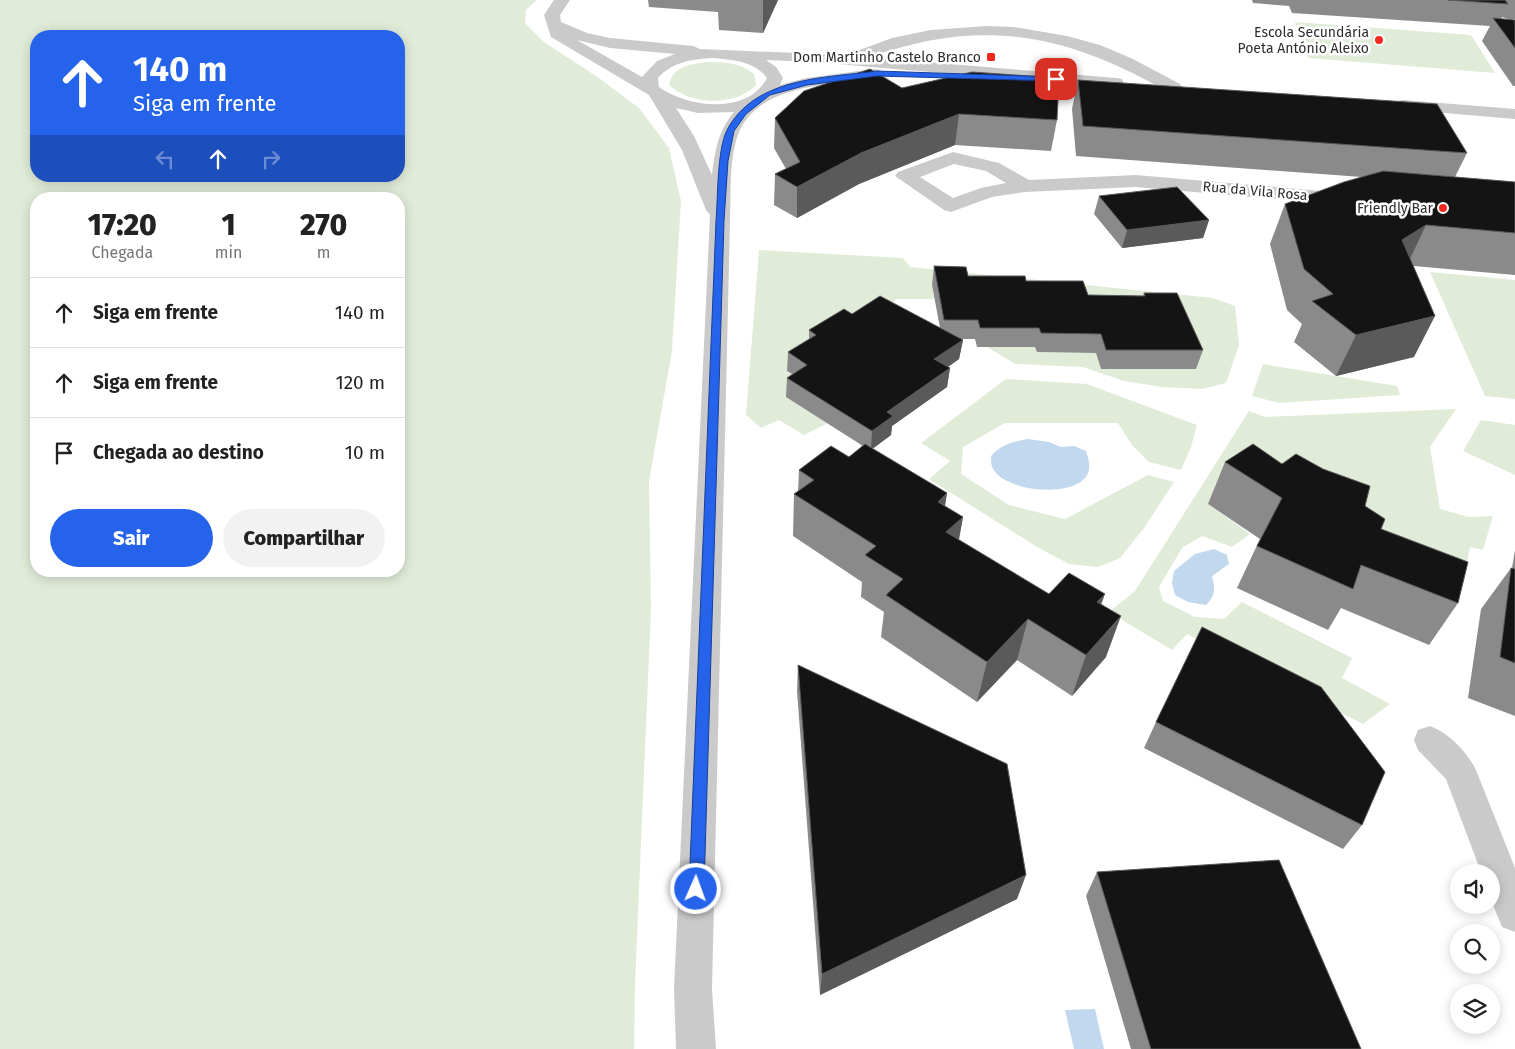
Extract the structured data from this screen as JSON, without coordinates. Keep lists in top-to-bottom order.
{
  "streets": {
    "street": ["Rua da Vila Rosa"]
  },
  "places": {
    "other": ["Escola Secundária Poeta António Aleixo", "Friendly Bar"],
    "transit": ["Dom Martinho Castelo Branco"]
  },
  "page": {
    "turn": ["140 m", "Siga em frente"],
    "eta": [
      "17:20",
      "Chegada",
      "1",
      "min",
      "270",
      "m"
    ],
    "list": [
      {
        "name": "Siga em frente",
        "value": "140 m"
      },
      {
        "name": "Siga em frente",
        "value": "120 m"
      },
      {
        "name": "Chegada ao destino",
        "value": "10 m"
      }
    ],
    "buttons": ["Sair", "Compartilhar"]
  }
}
